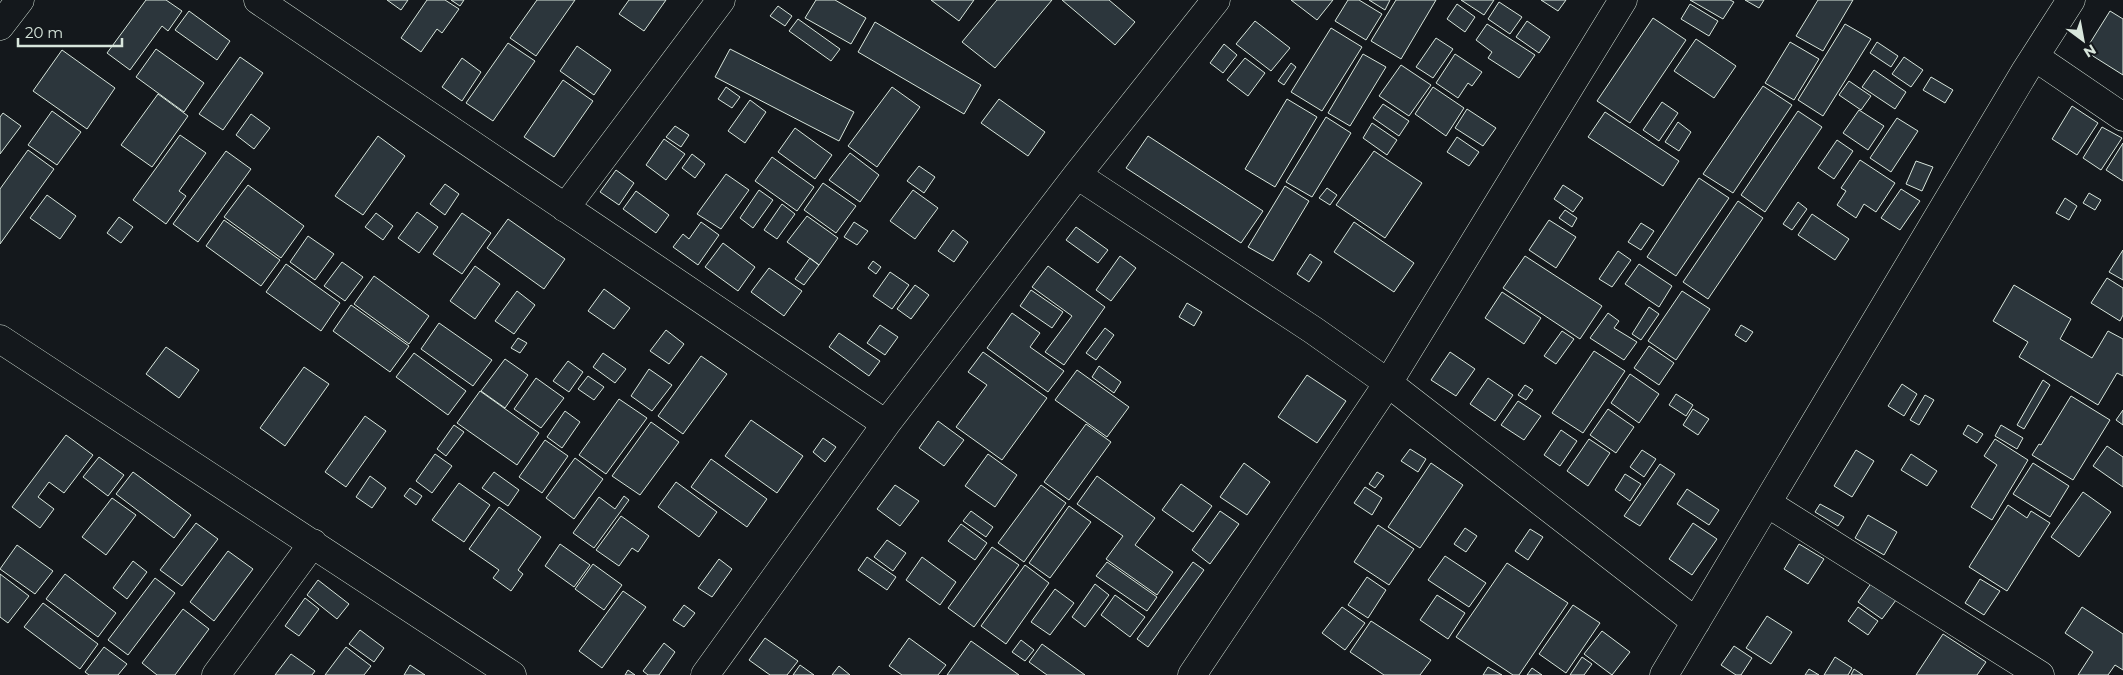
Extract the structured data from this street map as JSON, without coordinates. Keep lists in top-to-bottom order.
{
  "scale_bar": "20 m",
  "north": "bottom right"
}
